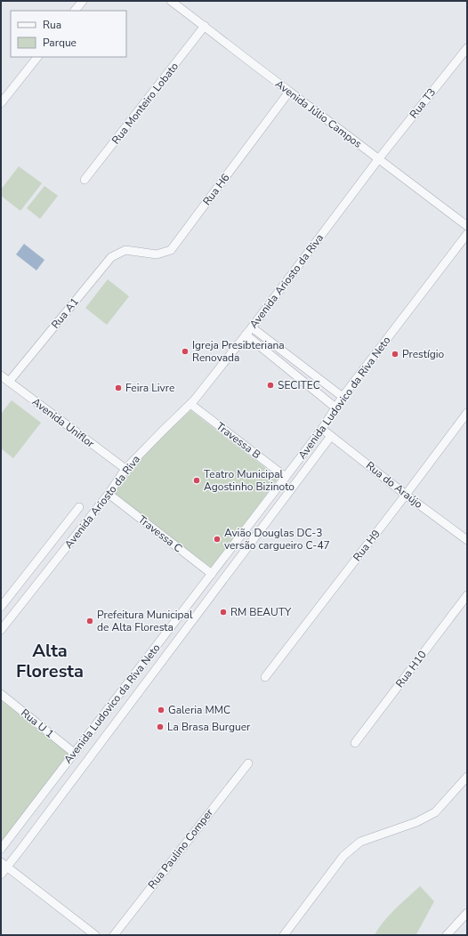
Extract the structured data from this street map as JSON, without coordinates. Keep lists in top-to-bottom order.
{
  "streets": {
    "street": [
      "Rua Monteiro Lobato",
      "Rua T3",
      "Avenida Júlio Campos",
      "Rua H6",
      "Avenida Ariosto da Riva",
      "Rua A1",
      "Avenida Ludovico da Riva Neto",
      "Avenida Uniflor",
      "Travessa B",
      "Rua do Araújo",
      "Travessa C",
      "Rua H9",
      "Rua H10",
      "Rua U 1",
      "Rua Paulino Comper"
    ]
  },
  "crossings": [
    ["Rua Monteiro Lobato", "Avenida Júlio Campos"],
    ["Rua T3", "Avenida Júlio Campos"],
    ["Rua T3", "Avenida Ariosto da Riva"],
    ["Avenida Júlio Campos", "Rua H6"],
    ["Avenida Júlio Campos", "Avenida Ariosto da Riva"],
    ["Rua H6", "Rua A1"],
    ["Avenida Ariosto da Riva", "Avenida Uniflor"],
    ["Avenida Ariosto da Riva", "Travessa B"],
    ["Avenida Ariosto da Riva", "Travessa C"],
    ["Rua A1", "Avenida Uniflor"],
    ["Avenida Ludovico da Riva Neto", "Travessa B"],
    ["Avenida Ludovico da Riva Neto", "Rua do Araújo"],
    ["Avenida Ludovico da Riva Neto", "Travessa C"],
    ["Avenida Ludovico da Riva Neto", "Rua U 1"],
    ["Rua do Araújo", "Rua H9"]
  ],
  "districts": ["Alta Floresta"],
  "places": [
    "Igreja Presibteriana Renovada",
    "Prestígio",
    "SECITEC",
    "Feira Livre",
    "Teatro Municipal Agostinho Bizinoto",
    "Avião Douglas DC-3 versão cargueiro C-47",
    "RM BEAUTY",
    "Prefeitura Municipal de Alta Floresta",
    "Galeria MMC",
    "La Brasa Burguer"
  ],
  "legend": ["Rua", "Parque"]
}
